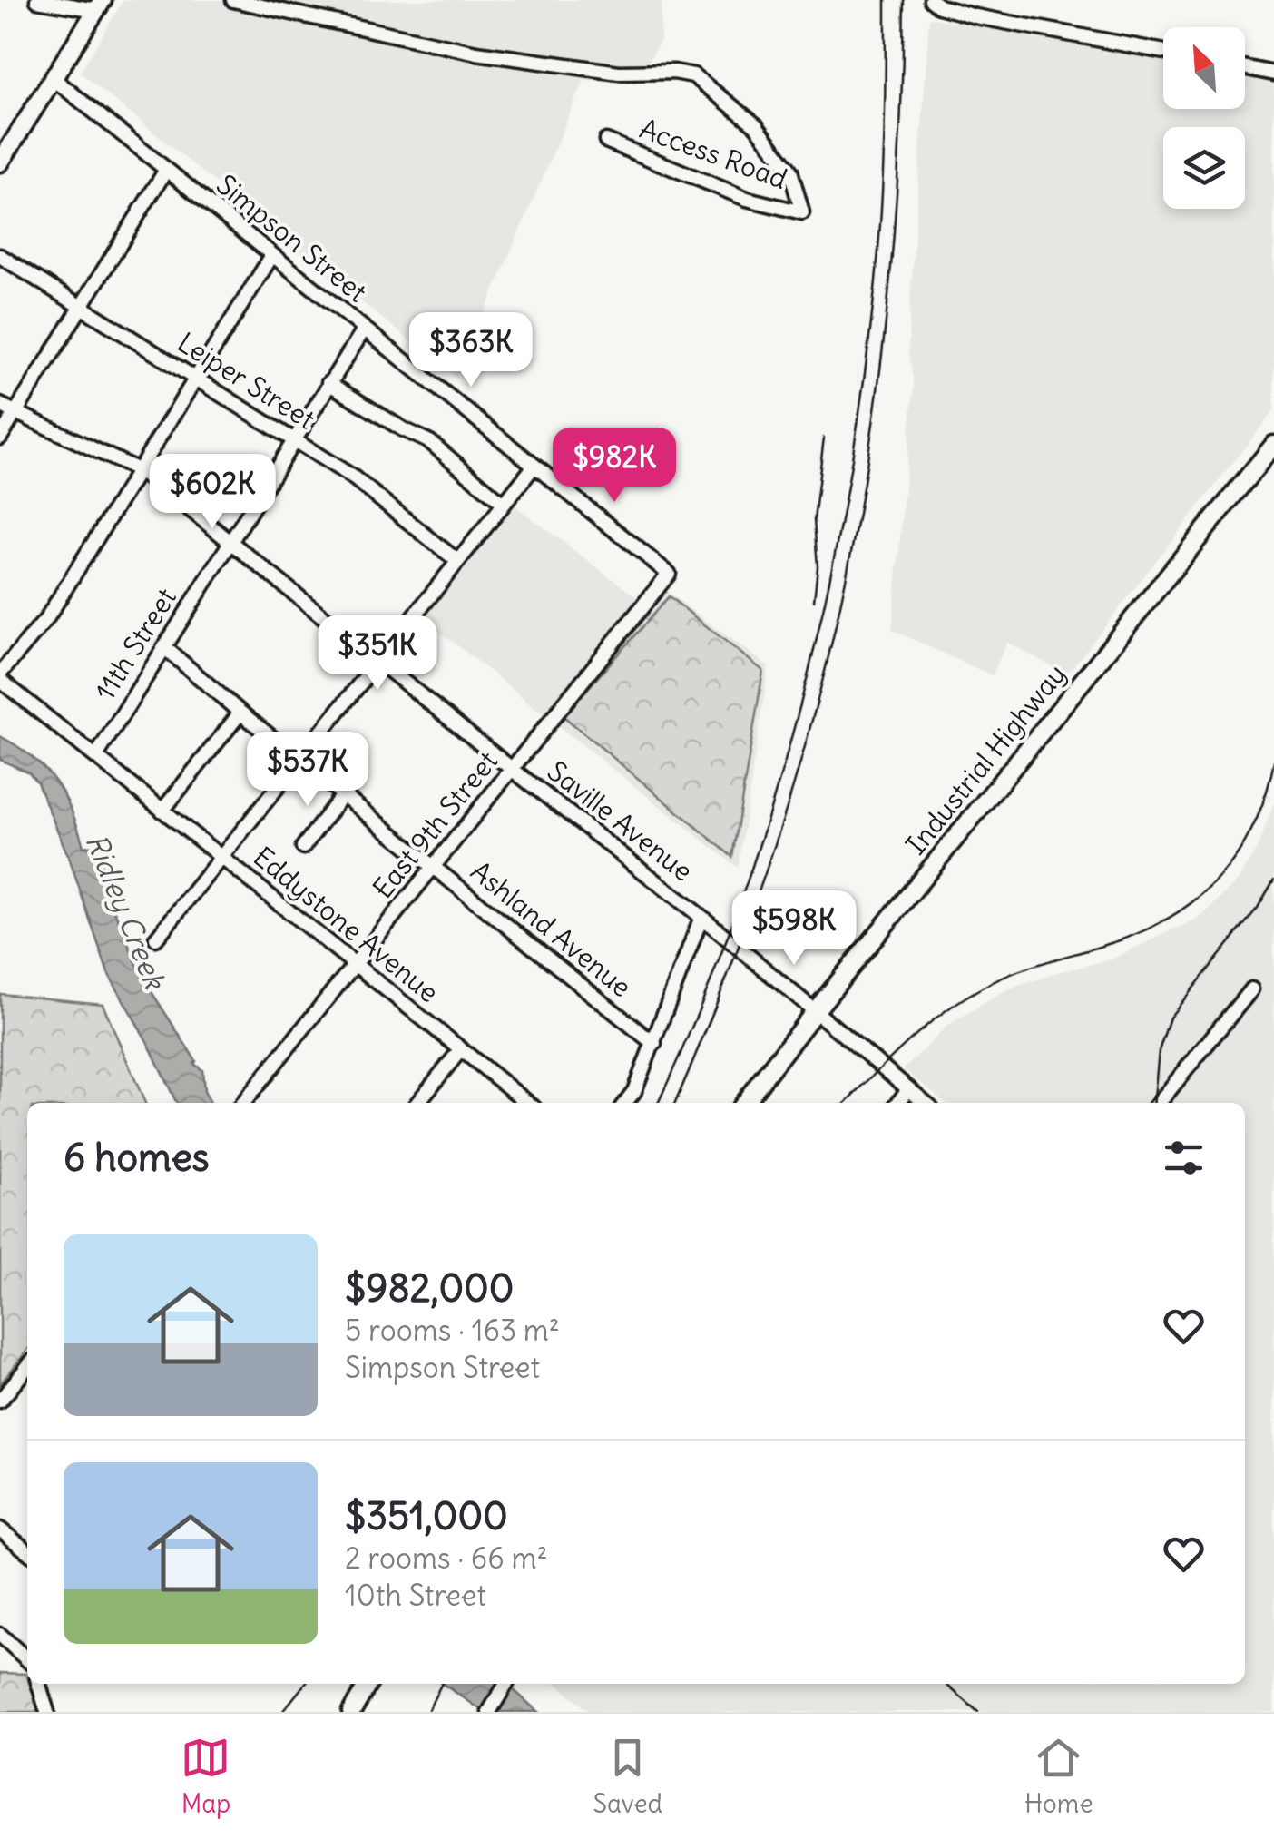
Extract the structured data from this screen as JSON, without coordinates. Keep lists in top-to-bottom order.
{
  "streets": {
    "main road": ["Industrial Highway"],
    "street": [
      "Access Road",
      "Simpson Street",
      "Leiper Street",
      "11th Street",
      "Saville Avenue",
      "East 9th Street",
      "Eddystone Avenue",
      "Ashland Avenue"
    ]
  },
  "crossings": [
    ["Simpson Street", "11th Street"],
    ["Simpson Street", "East 9th Street"],
    ["Leiper Street", "11th Street"],
    ["11th Street", "Saville Avenue"],
    ["11th Street", "Eddystone Avenue"],
    ["11th Street", "Ashland Avenue"],
    ["Industrial Highway", "Saville Avenue"],
    ["Saville Avenue", "East 9th Street"],
    ["East 9th Street", "Eddystone Avenue"],
    ["East 9th Street", "Ashland Avenue"]
  ],
  "water": ["Ridley Creek"],
  "north": "top left",
  "page": {
    "price": [
      "$363K",
      "$982K",
      "$602K",
      "$351K",
      "$537K",
      "$598K"
    ],
    "heading": "6 homes",
    "list": [
      {
        "name": "$982,000",
        "note": "5 rooms · 163 m² · Simpson Street"
      },
      {
        "name": "$351,000",
        "note": "2 rooms · 66 m² · 10th Street"
      }
    ],
    "tabs": ["Map", "Saved", "Home"]
  }
}
